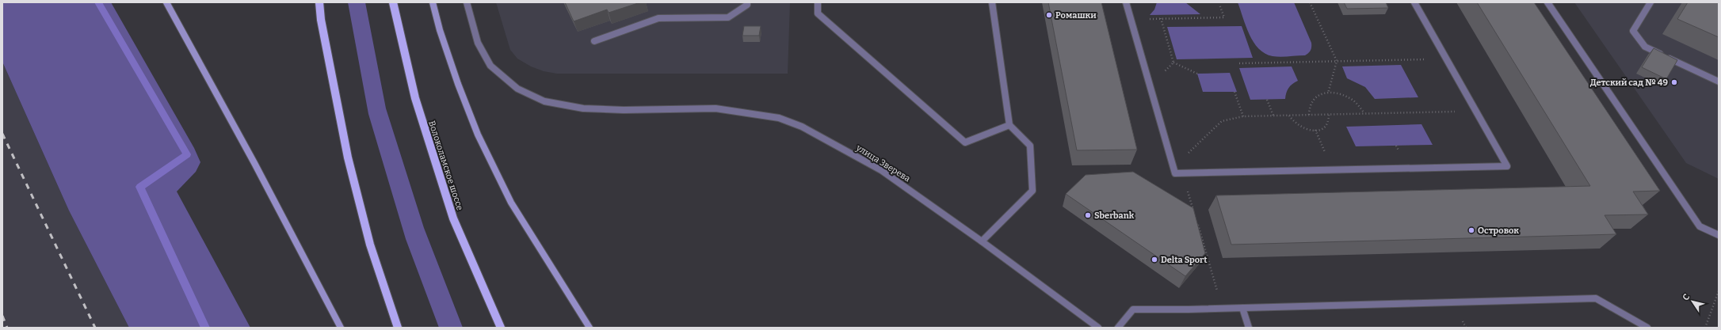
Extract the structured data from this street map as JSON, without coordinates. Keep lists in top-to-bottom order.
{
  "streets": {
    "main road": ["Волоколамское шоссе"],
    "street": ["улица Зверева"]
  },
  "places": [
    "Ромашки",
    "Детский сад № 49",
    "Sberbank",
    "Островок",
    "Delta Sport"
  ],
  "north": "top left"
}
